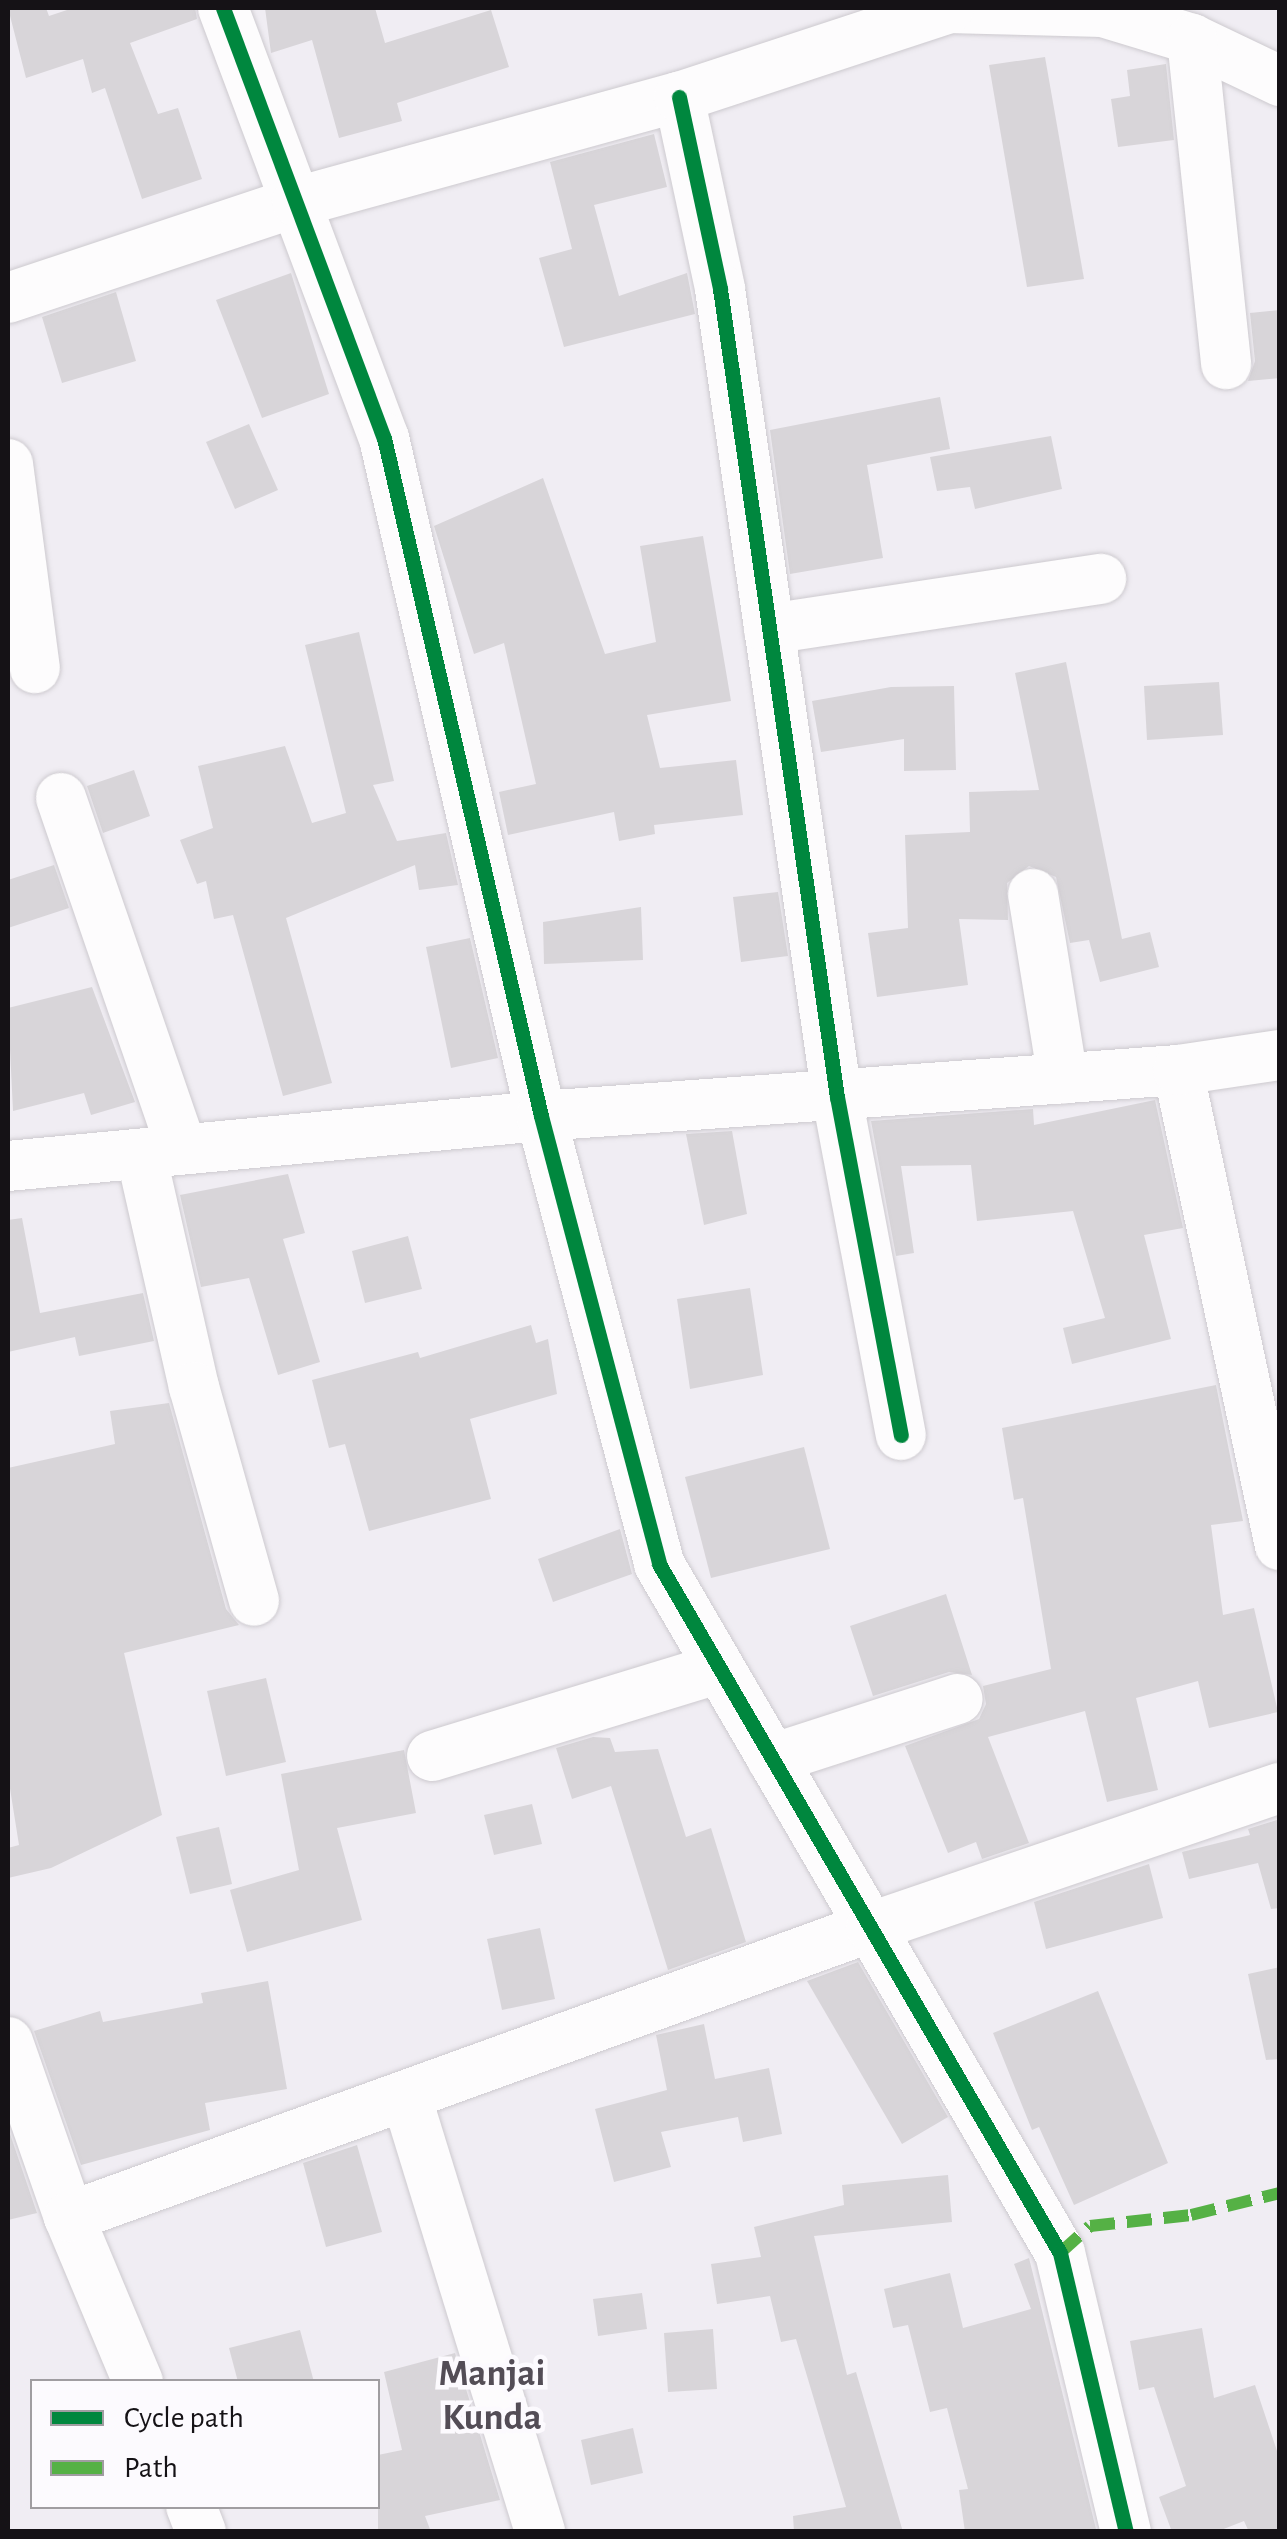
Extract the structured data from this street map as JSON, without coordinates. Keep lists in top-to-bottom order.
{
  "districts": ["Manjai Kunda"],
  "legend": ["Cycle path", "Path"]
}
